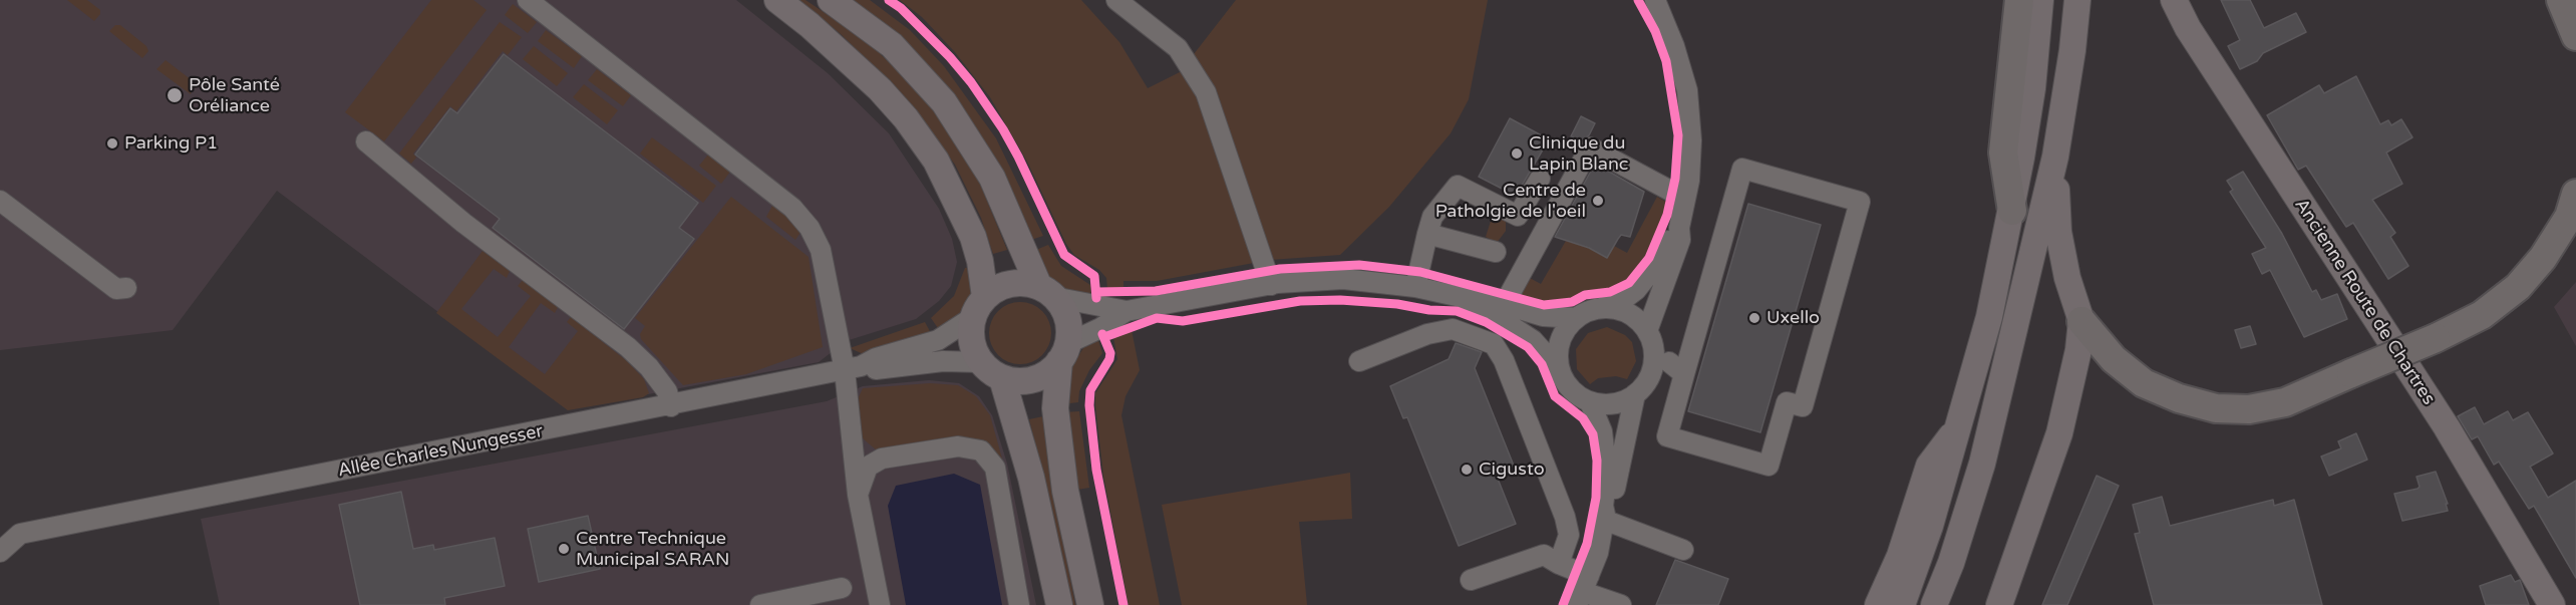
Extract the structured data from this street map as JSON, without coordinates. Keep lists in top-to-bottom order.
{
  "streets": {
    "main road": ["Ancienne Route de Chartres"],
    "street": ["Allée Charles Nungesser"]
  },
  "places": [
    "Pôle Santé Oréliance",
    "Parking P1",
    "Clinique du Lapin Blanc",
    "Centre de Patholgie de l'oeil",
    "Uxello",
    "Cigusto",
    "Centre Technique Municipal SARAN"
  ]
}
